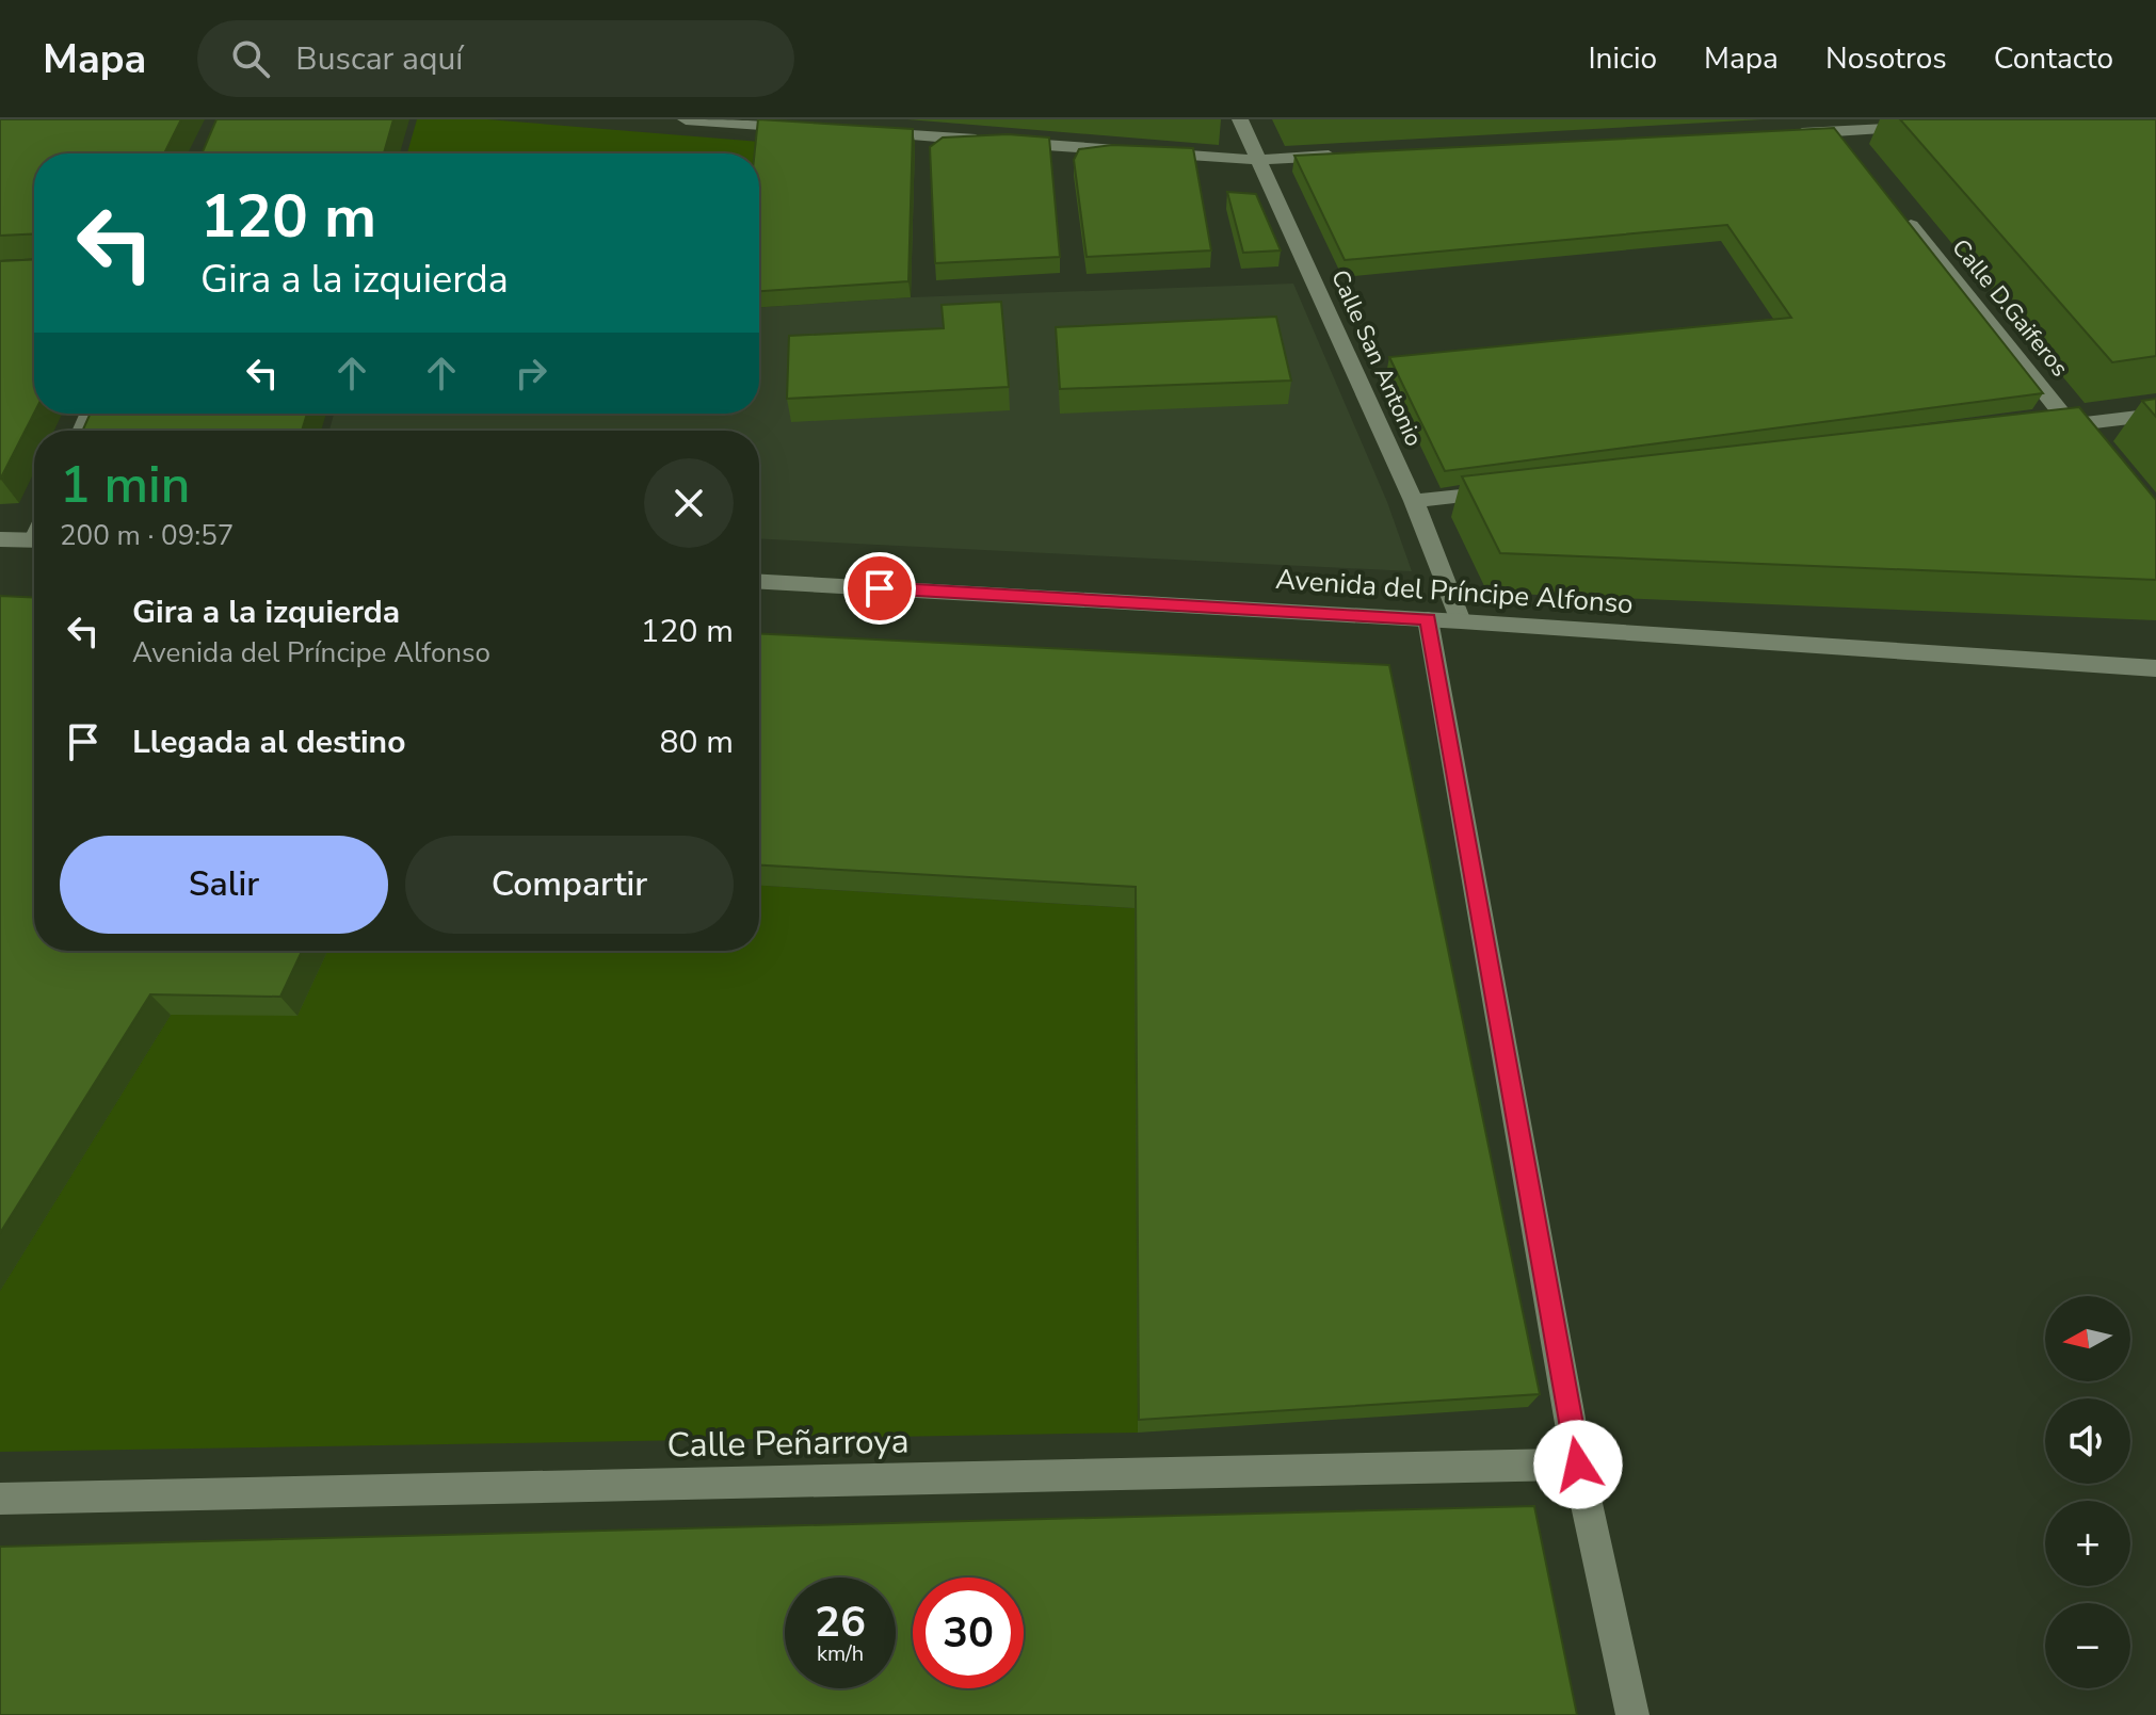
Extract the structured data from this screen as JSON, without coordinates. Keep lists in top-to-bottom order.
{
  "streets": {
    "street": [
      "Calle D.Gaiferos",
      "Calle San Antonio",
      "Avenida del Príncipe Alfonso",
      "Calle Peñarroya"
    ]
  },
  "crossings": [
    ["Calle San Antonio", "Avenida del Príncipe Alfonso"]
  ],
  "north": "left",
  "page": {
    "header": "Mapa",
    "search": "Buscar aquí",
    "nav": [
      "Inicio",
      "Mapa",
      "Nosotros",
      "Contacto"
    ],
    "turn": ["120 m", "Gira a la izquierda"],
    "heading": ["1 min", "200 m · 09:57"],
    "list": [
      {
        "name": "Gira a la izquierda",
        "note": "Avenida del Príncipe Alfonso",
        "value": "120 m"
      },
      {
        "name": "Llegada al destino",
        "value": "80 m"
      }
    ],
    "buttons": ["Salir", "Compartir"],
    "map_buttons": ["+", "−"],
    "speed": "26 km/h",
    "limit": "30"
  }
}
